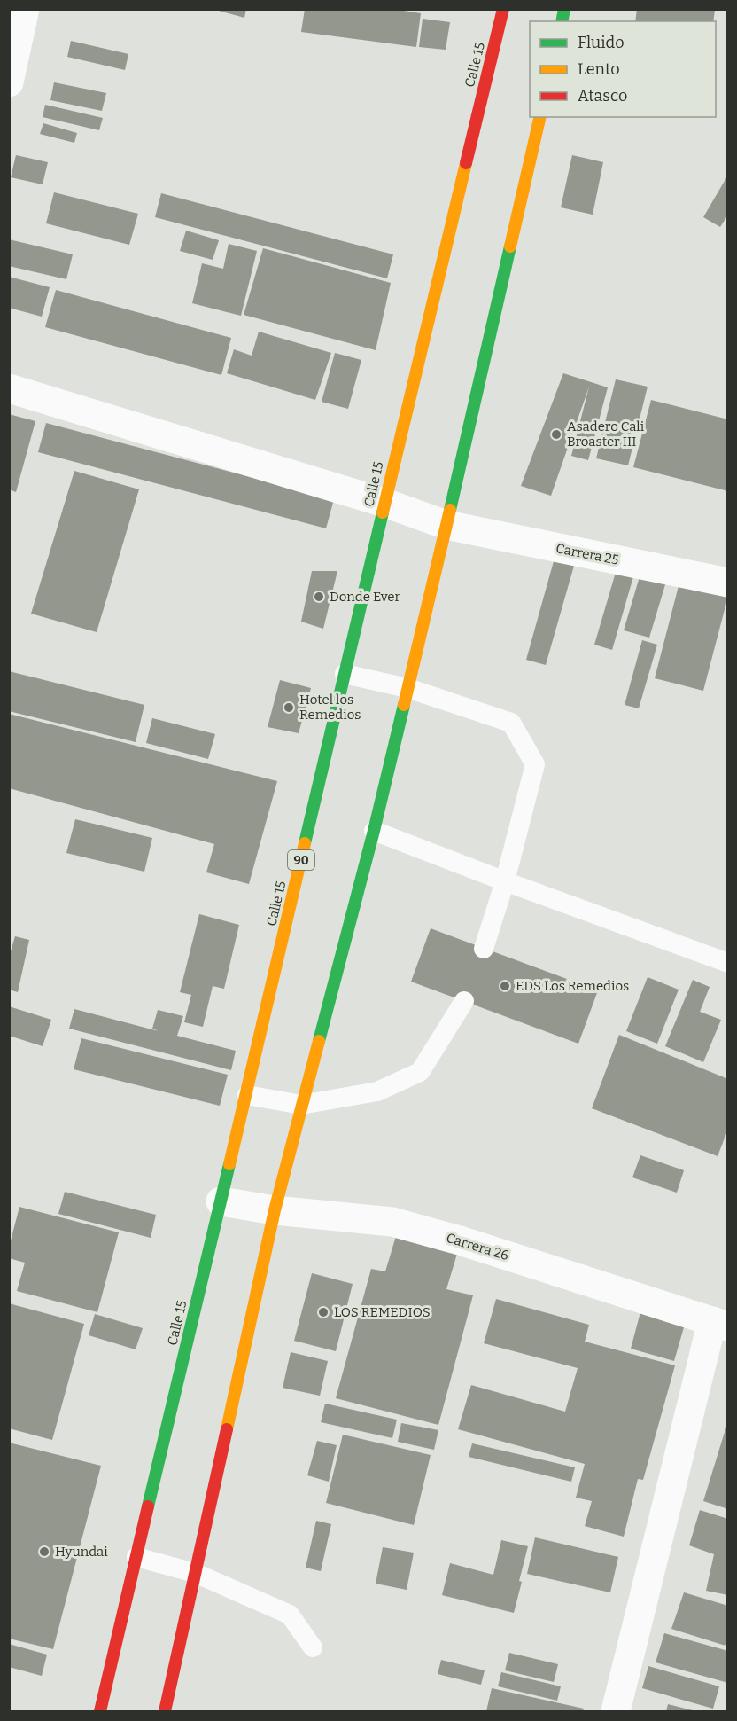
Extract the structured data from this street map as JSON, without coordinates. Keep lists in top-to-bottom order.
{
  "streets": {
    "highway": ["Calle 15", "90"],
    "street": ["Carrera 25", "Carrera 26"]
  },
  "crossings": [
    ["Calle 15", "Carrera 25"],
    ["Calle 15", "Carrera 26"]
  ],
  "places": [
    "Asadero Cali Broaster III",
    "Donde Ever",
    "Hotel los Remedios",
    "EDS Los Remedios",
    "LOS REMEDIOS",
    "Hyundai"
  ],
  "legend": ["Fluido", "Lento", "Atasco"]
}
